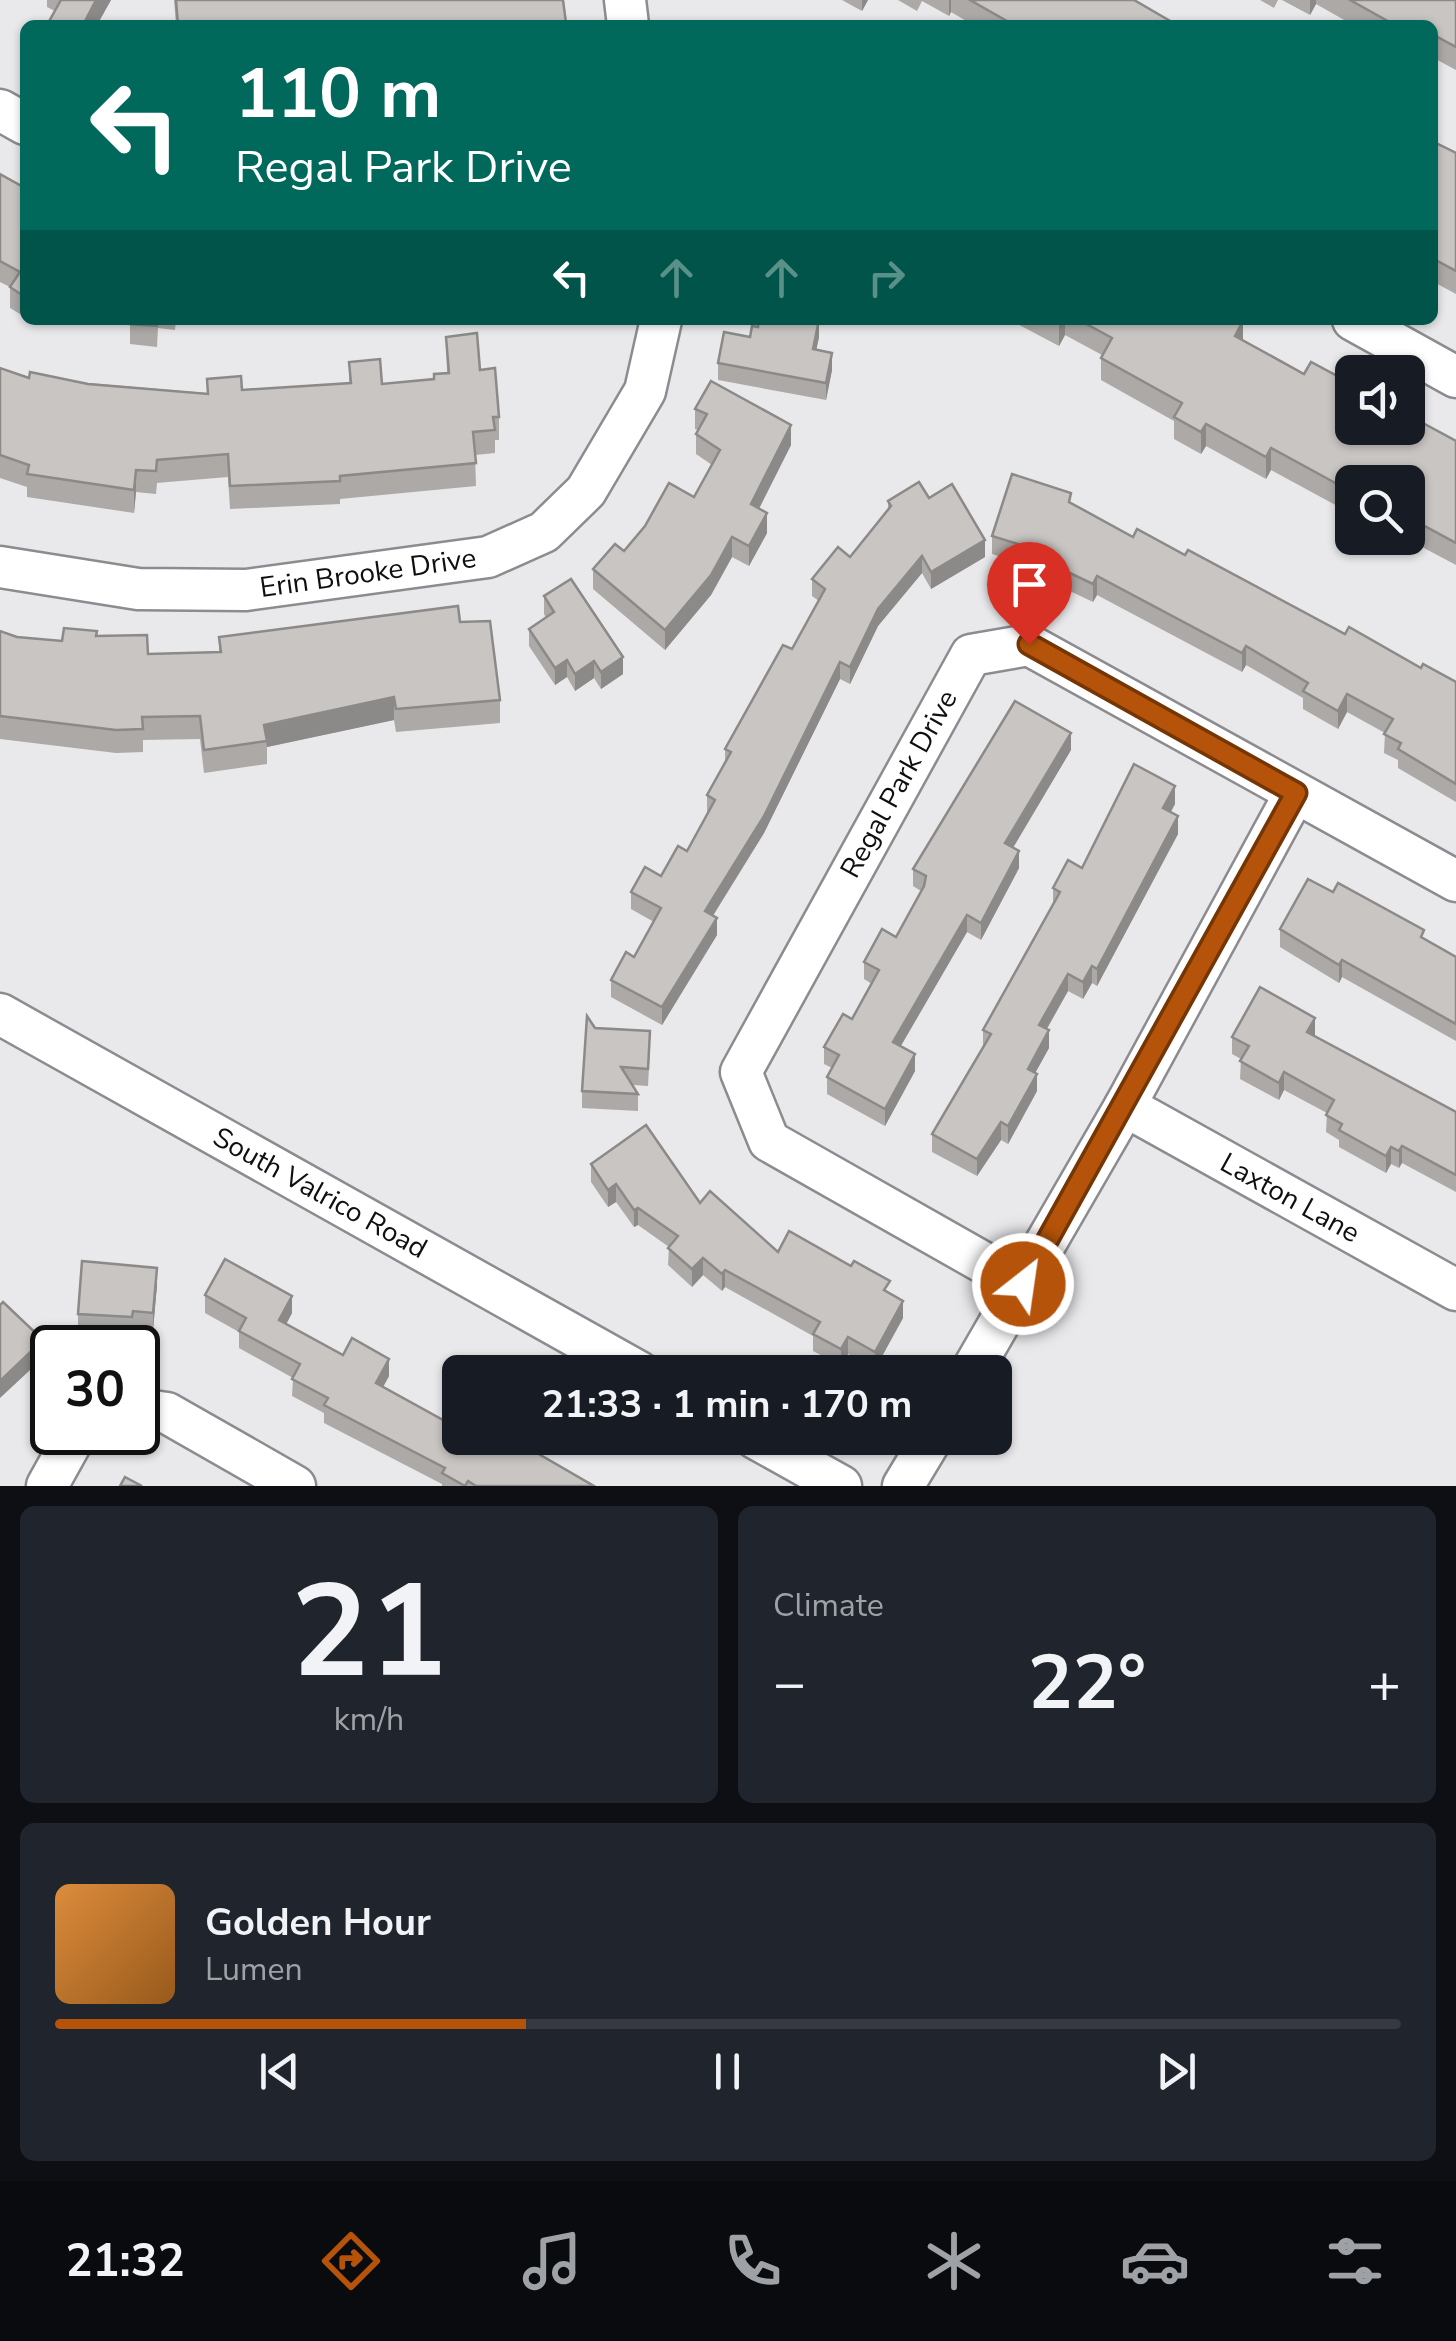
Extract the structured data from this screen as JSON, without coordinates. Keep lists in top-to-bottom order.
{
  "streets": {
    "street": [
      "Erin Brooke Drive",
      "Regal Park Drive",
      "South Valrico Road",
      "Laxton Lane"
    ]
  },
  "page": {
    "turn": ["110 m", "Regal Park Drive"],
    "limit": "30",
    "trip": "21:33 · 1 min · 170 m",
    "tile": [
      ["21", "km/h"],
      "Climate"
    ],
    "heat": ["−", "22°", "+"],
    "song": ["Golden Hour", "Lumen"],
    "tabs": "21:32"
  }
}
